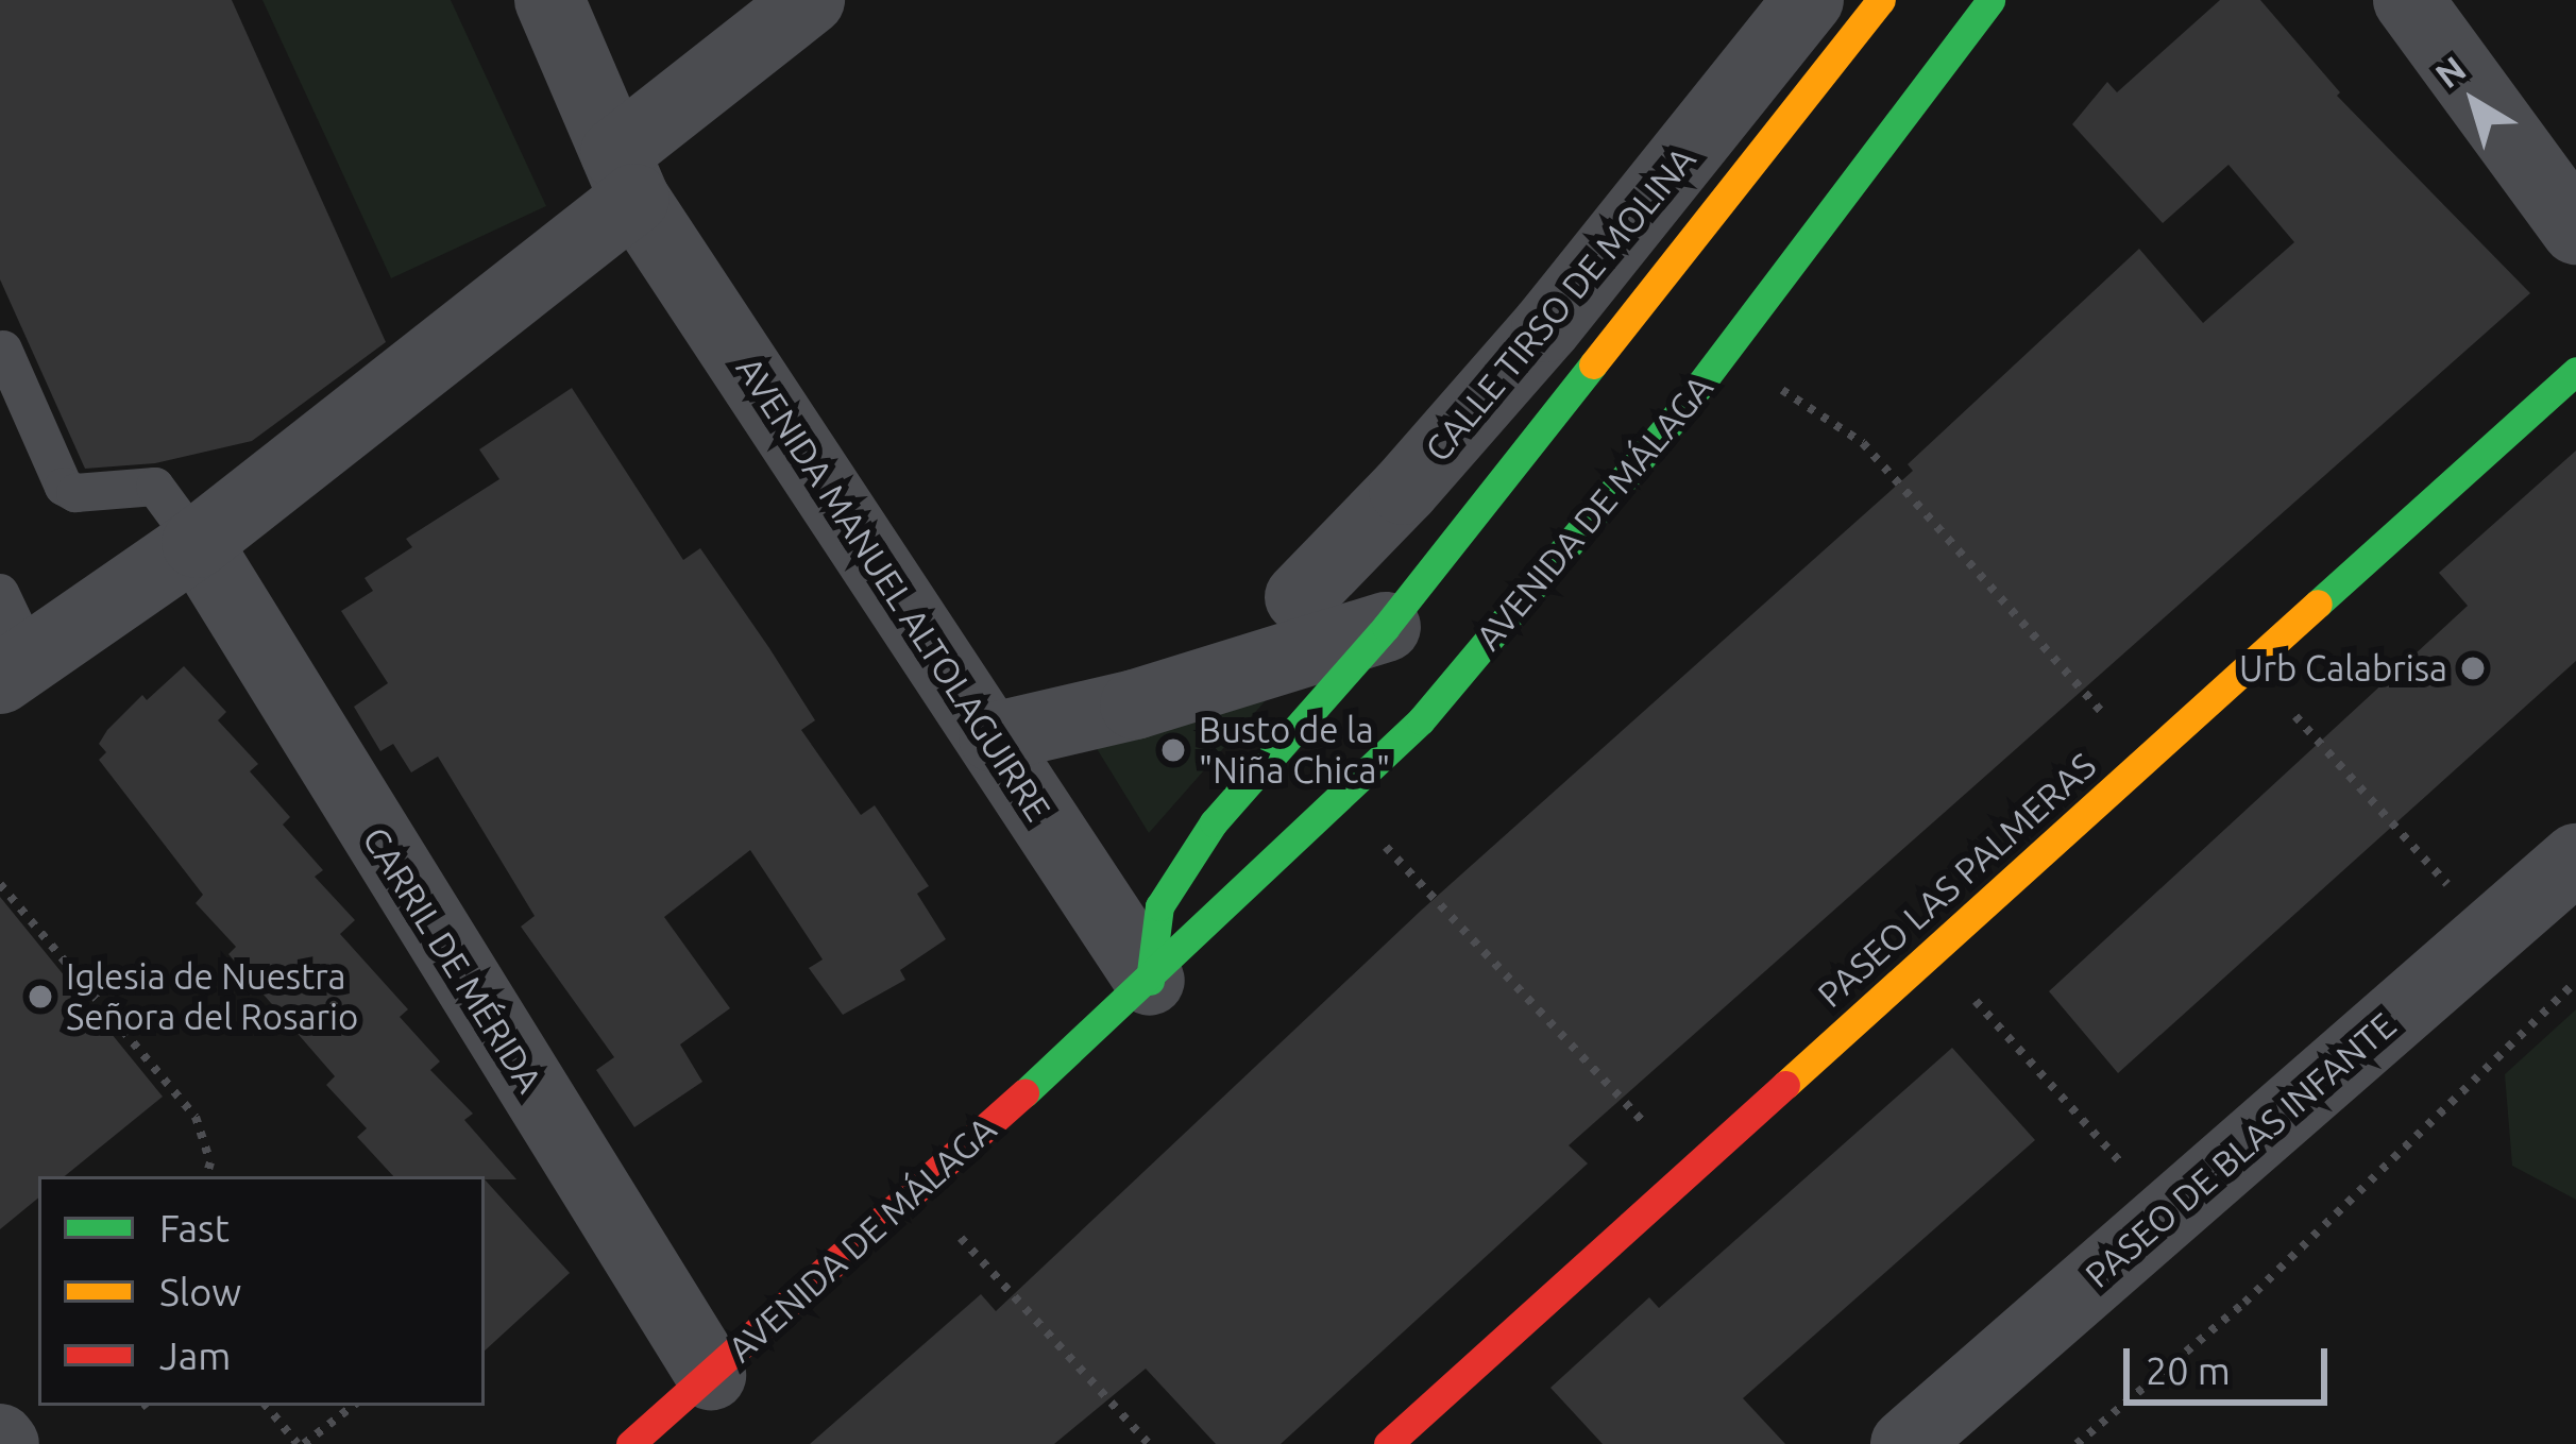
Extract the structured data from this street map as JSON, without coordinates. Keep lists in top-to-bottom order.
{
  "streets": {
    "main road": ["AVENIDA DE MÁLAGA", "PASEO LAS PALMERAS"],
    "street": [
      "CALLE TIRSO DE MOLINA",
      "AVENIDA MANUEL ALTOLAGUIRRE",
      "CARRIL DE MÉRIDA",
      "PASEO DE BLAS INFANTE"
    ]
  },
  "crossings": [
    ["AVENIDA DE MÁLAGA", "AVENIDA MANUEL ALTOLAGUIRRE"],
    ["AVENIDA DE MÁLAGA", "CARRIL DE MÉRIDA"]
  ],
  "places": ["Urb Calabrisa", "Busto de la \"Niña Chica\"", "Iglesia de Nuestra Señora del Rosario"],
  "legend": ["Fast", "Slow", "Jam"],
  "scale_bar": "20 m",
  "north": "top left"
}
